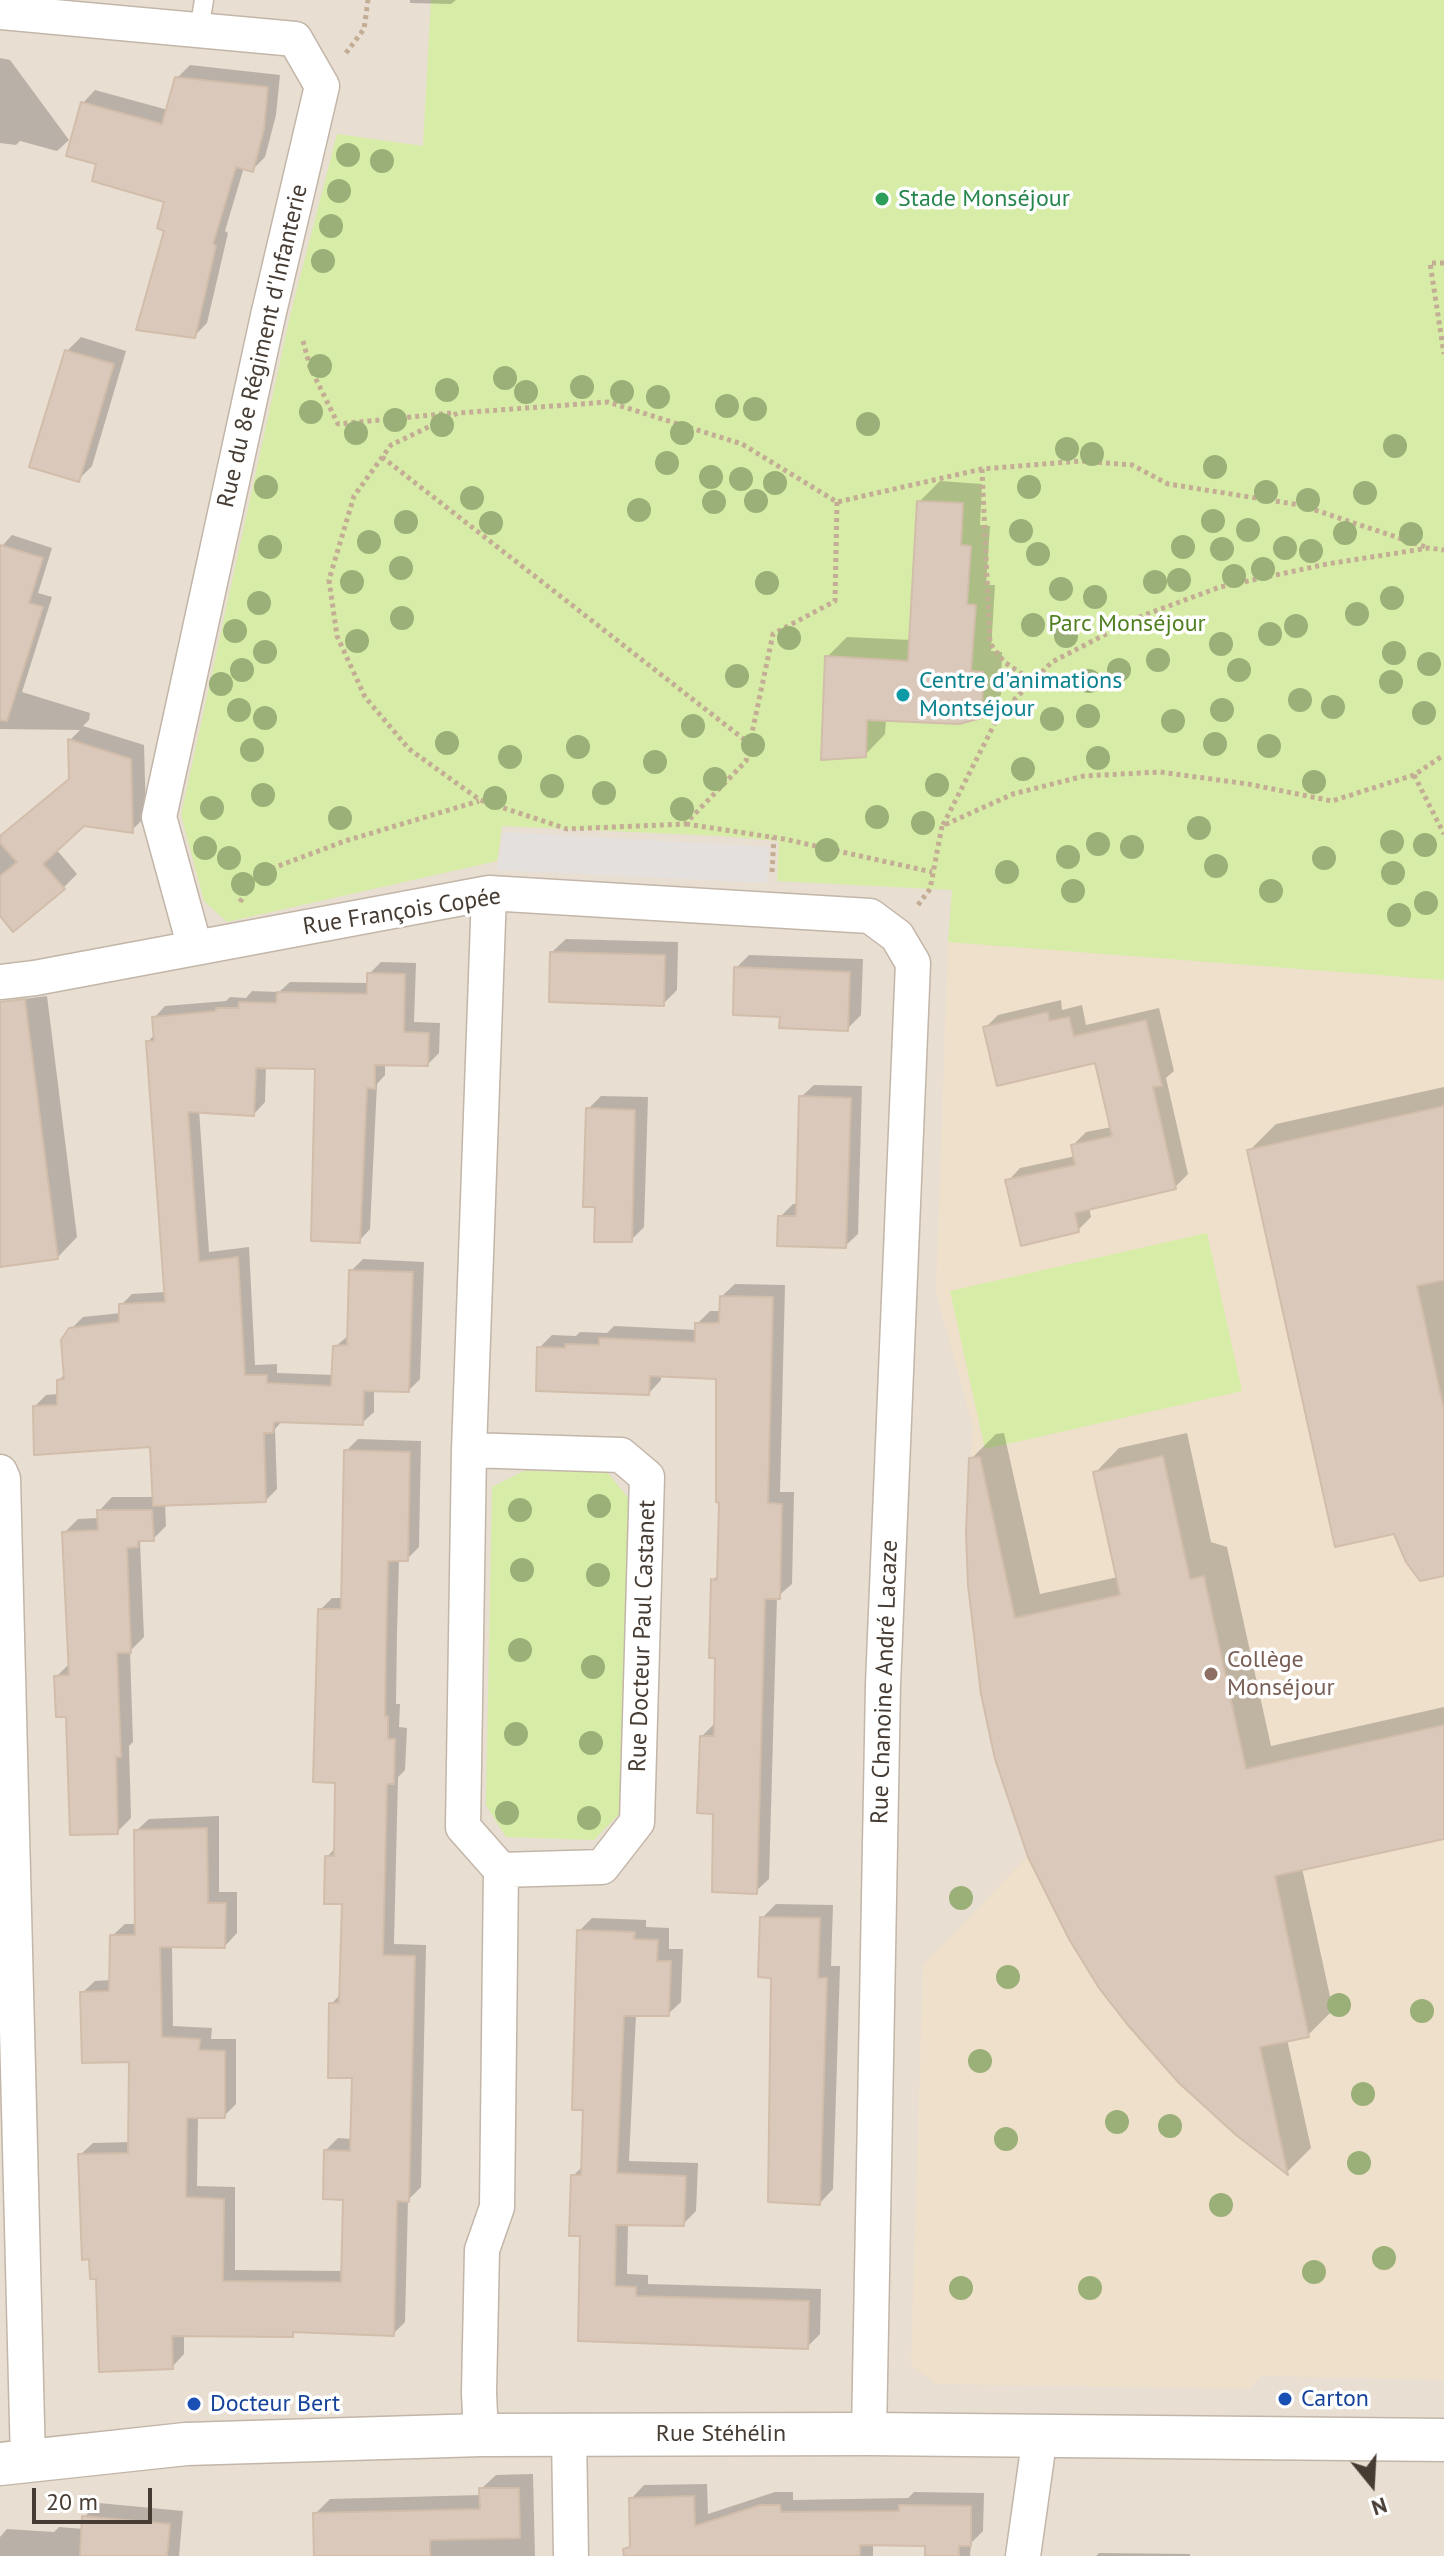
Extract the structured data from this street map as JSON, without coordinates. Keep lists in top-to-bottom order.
{
  "streets": {
    "street": [
      "Rue du 8e Régiment d'Infanterie",
      "Rue François Copée",
      "Rue Docteur Paul Castanet",
      "Rue Chanoine André Lacaze",
      "Rue Stéhélin"
    ]
  },
  "crossings": [
    ["Rue du 8e Régiment d'Infanterie", "Rue François Copée"],
    ["Rue François Copée", "Rue Chanoine André Lacaze"],
    ["Rue Chanoine André Lacaze", "Rue Stéhélin"]
  ],
  "parks": ["Parc Monséjour"],
  "places": [
    "Stade Monséjour",
    "Centre d'animations Montséjour",
    "Collège Monséjour",
    "Carton",
    "Docteur Bert"
  ],
  "scale_bar": "20 m",
  "north": "bottom"
}
